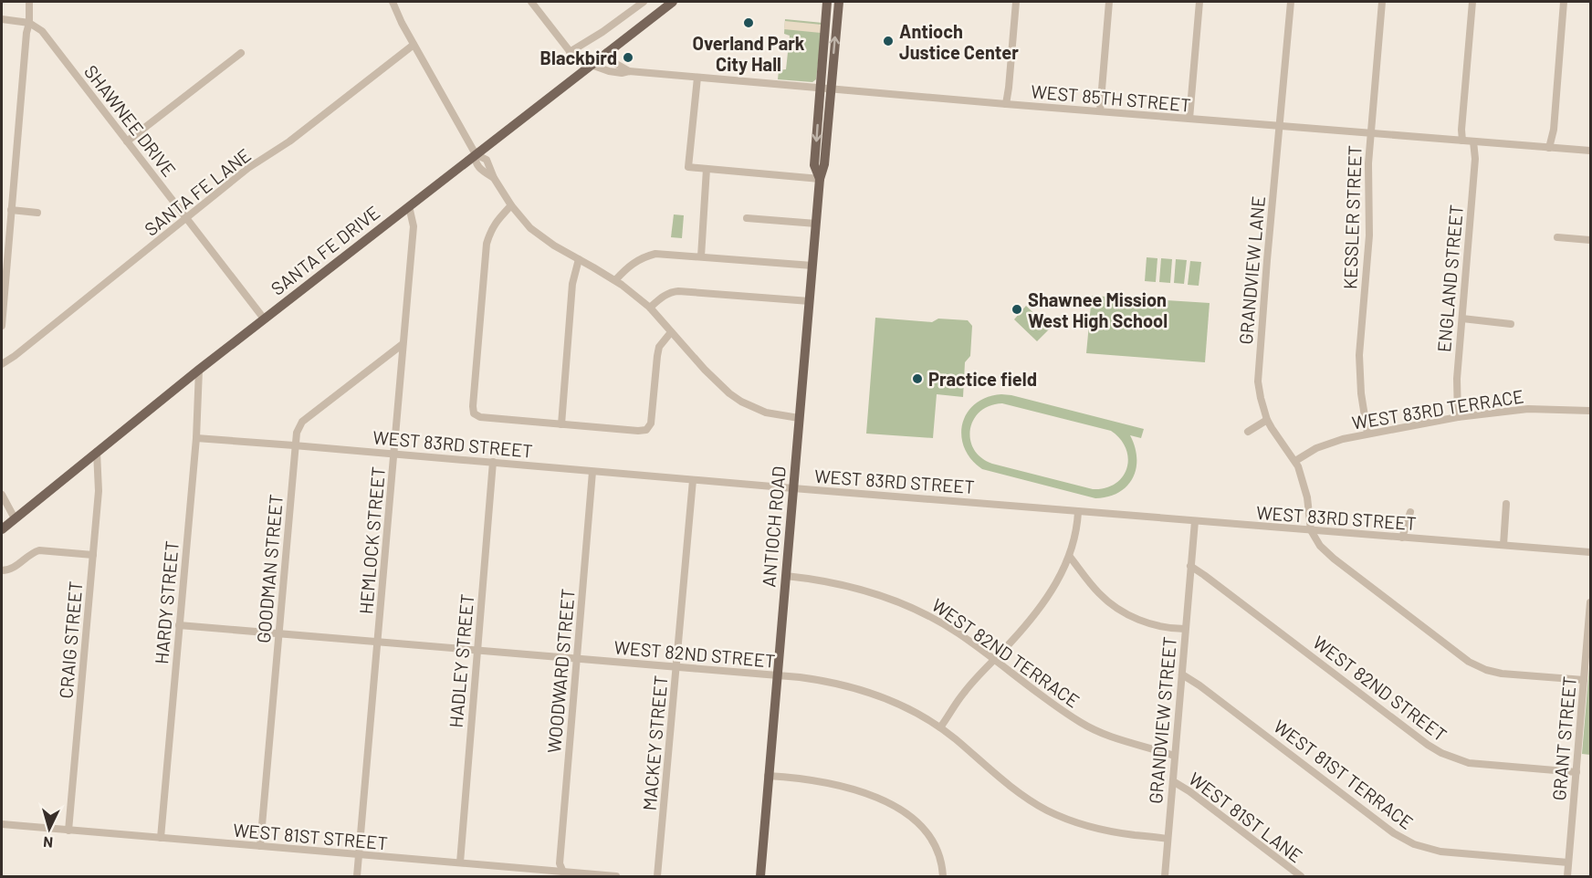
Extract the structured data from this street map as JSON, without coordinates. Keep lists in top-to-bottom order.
{
  "streets": {
    "main road": ["SANTA FE DRIVE", "ANTIOCH ROAD"],
    "street": [
      "WEST 85TH STREET",
      "SHAWNEE DRIVE",
      "SANTA FE LANE",
      "KESSLER STREET",
      "GRANDVIEW LANE",
      "ENGLAND STREET",
      "WEST 83RD TERRACE",
      "WEST 83RD STREET",
      "HEMLOCK STREET",
      "GOODMAN STREET",
      "HARDY STREET",
      "CRAIG STREET",
      "WEST 82ND TERRACE",
      "WEST 82ND STREET",
      "HADLEY STREET",
      "WOODWARD STREET",
      "GRANDVIEW STREET",
      "GRANT STREET",
      "MACKEY STREET",
      "WEST 81ST TERRACE",
      "WEST 81ST LANE",
      "WEST 81ST STREET"
    ]
  },
  "crossings": [
    ["WEST 85TH STREET", "KESSLER STREET"],
    ["WEST 85TH STREET", "SANTA FE DRIVE"],
    ["WEST 85TH STREET", "GRANDVIEW LANE"],
    ["WEST 85TH STREET", "ENGLAND STREET"],
    ["WEST 85TH STREET", "ANTIOCH ROAD"],
    ["SHAWNEE DRIVE", "SANTA FE LANE"],
    ["SHAWNEE DRIVE", "SANTA FE DRIVE"],
    ["KESSLER STREET", "WEST 83RD TERRACE"],
    ["SANTA FE DRIVE", "HEMLOCK STREET"],
    ["SANTA FE DRIVE", "HARDY STREET"],
    ["SANTA FE DRIVE", "CRAIG STREET"],
    ["GRANDVIEW LANE", "WEST 83RD TERRACE"],
    ["GRANDVIEW LANE", "WEST 83RD STREET"],
    ["ENGLAND STREET", "WEST 83RD TERRACE"],
    ["WEST 83RD STREET", "ANTIOCH ROAD"],
    ["WEST 83RD STREET", "HEMLOCK STREET"],
    ["WEST 83RD STREET", "GOODMAN STREET"],
    ["WEST 83RD STREET", "HARDY STREET"],
    ["WEST 83RD STREET", "HADLEY STREET"],
    ["WEST 83RD STREET", "WOODWARD STREET"],
    ["WEST 83RD STREET", "MACKEY STREET"],
    ["ANTIOCH ROAD", "WEST 82ND TERRACE"],
    ["ANTIOCH ROAD", "WEST 82ND STREET"],
    ["HEMLOCK STREET", "GOODMAN STREET"],
    ["HEMLOCK STREET", "WEST 82ND STREET"],
    ["HEMLOCK STREET", "WEST 81ST STREET"],
    ["GOODMAN STREET", "WEST 82ND STREET"],
    ["GOODMAN STREET", "WEST 81ST STREET"],
    ["HARDY STREET", "WEST 82ND STREET"],
    ["HARDY STREET", "WEST 81ST STREET"],
    ["CRAIG STREET", "WEST 81ST STREET"],
    ["WEST 82ND TERRACE", "GRANDVIEW STREET"],
    ["WEST 82ND STREET", "HADLEY STREET"],
    ["WEST 82ND STREET", "WOODWARD STREET"],
    ["WEST 82ND STREET", "GRANDVIEW STREET"],
    ["WEST 82ND STREET", "GRANT STREET"],
    ["WEST 82ND STREET", "MACKEY STREET"],
    ["HADLEY STREET", "WEST 81ST STREET"],
    ["WOODWARD STREET", "WEST 81ST STREET"],
    ["GRANDVIEW STREET", "WEST 81ST TERRACE"],
    ["GRANDVIEW STREET", "WEST 81ST LANE"],
    ["GRANT STREET", "WEST 81ST TERRACE"]
  ],
  "places": [
    "Overland Park City Hall",
    "Antioch Justice Center",
    "Blackbird",
    "Shawnee Mission West High School",
    "Practice field"
  ],
  "north": "bottom"
}
